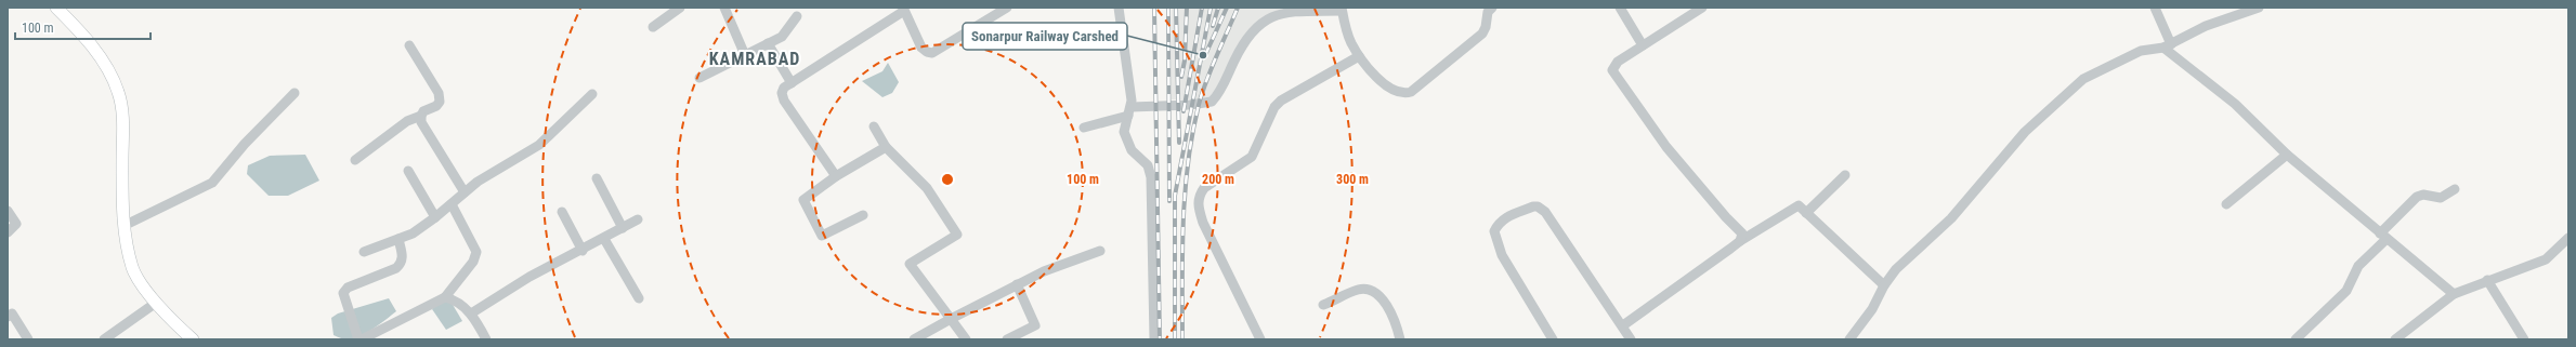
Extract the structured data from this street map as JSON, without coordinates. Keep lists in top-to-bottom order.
{
  "districts": ["KAMRABAD"],
  "places": ["Sonarpur Railway Carshed"],
  "scale_bar": "100 m",
  "rings": ["100 m", "200 m", "300 m"]
}
